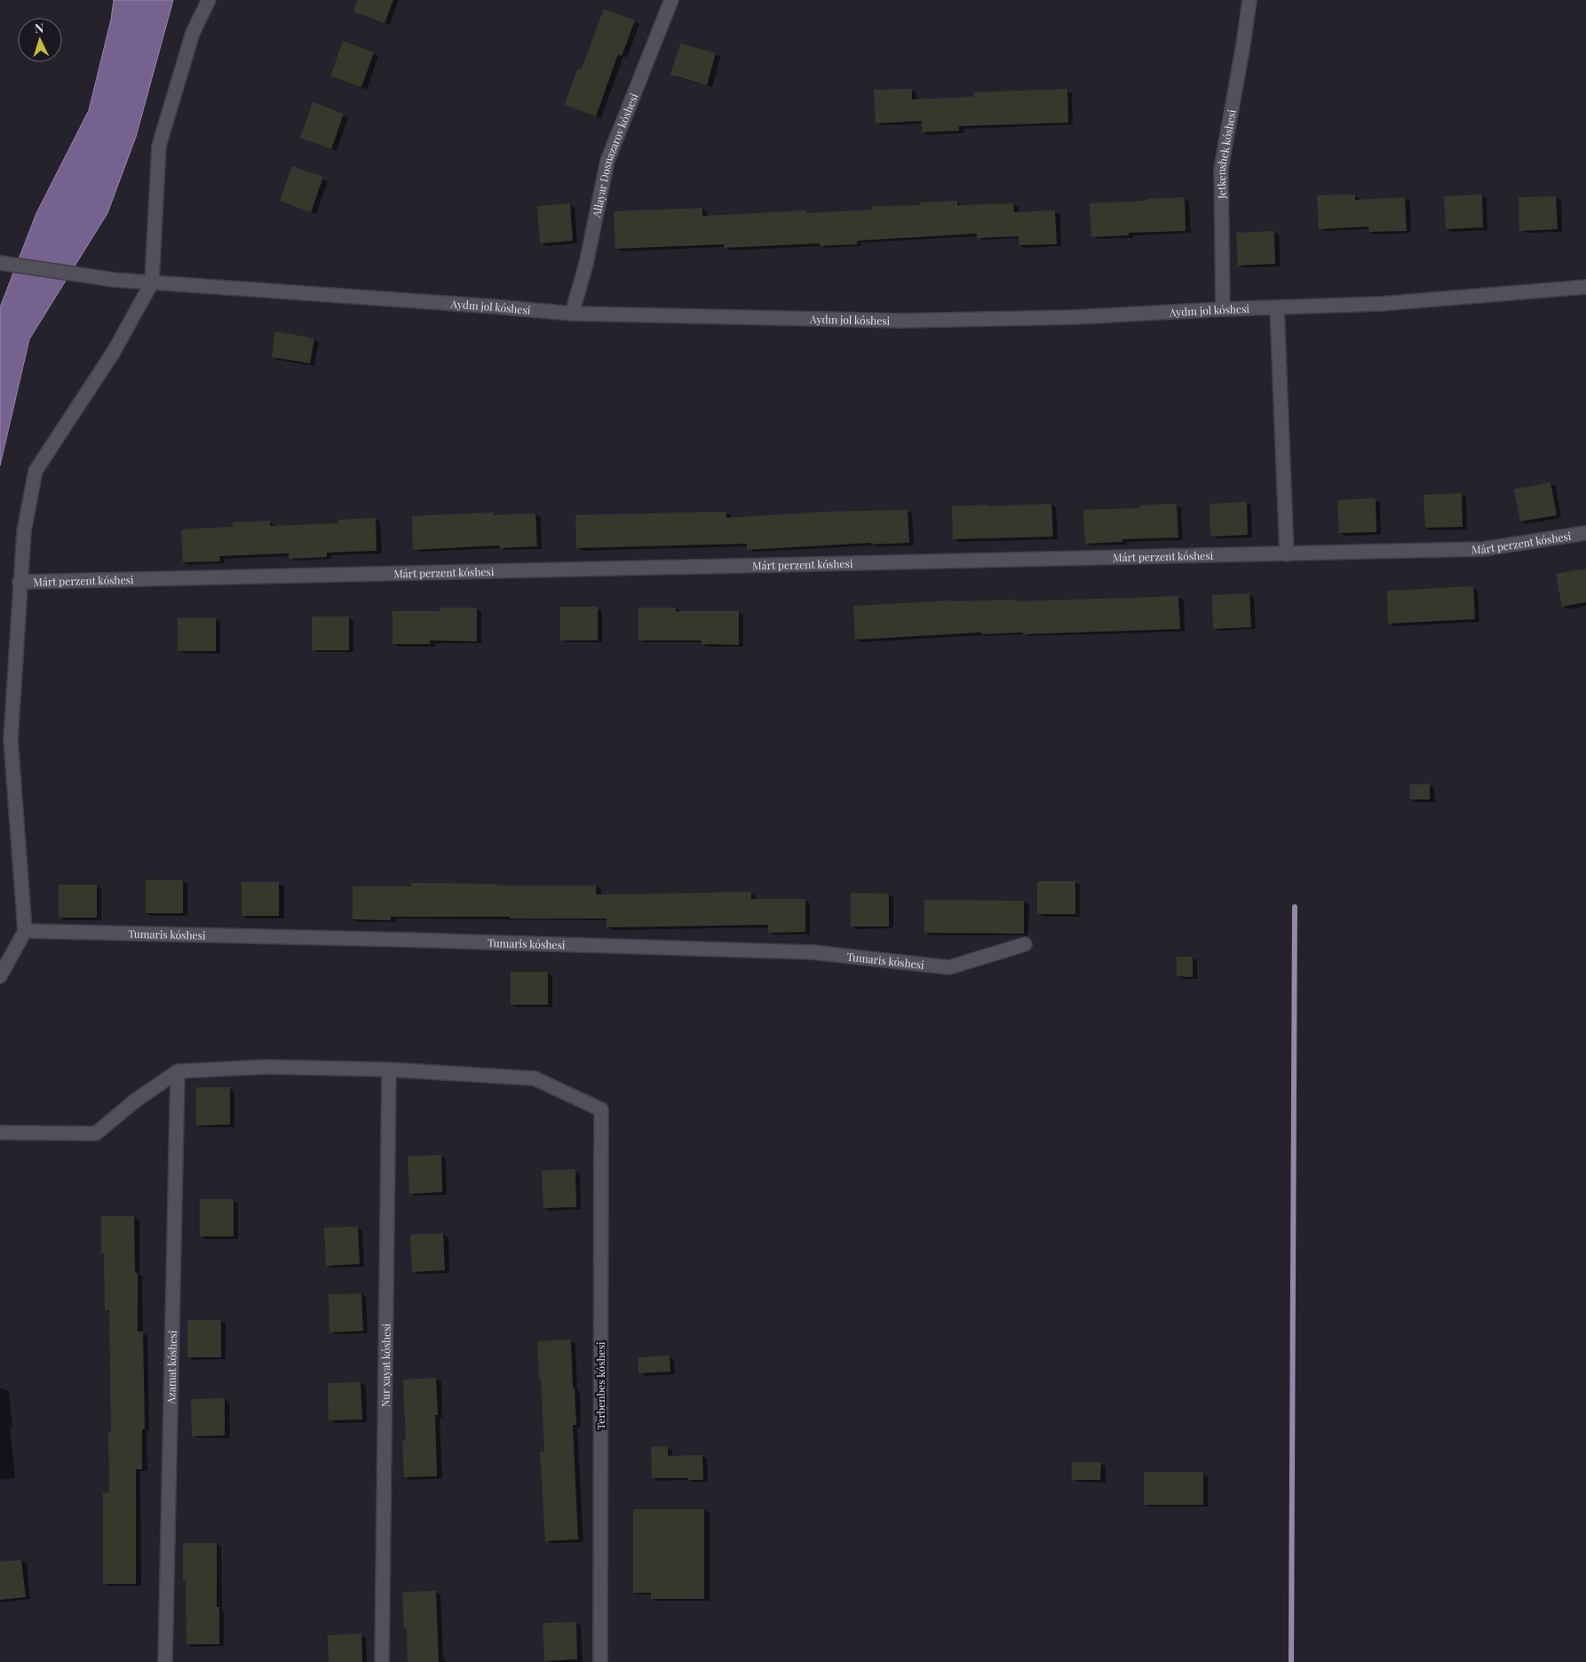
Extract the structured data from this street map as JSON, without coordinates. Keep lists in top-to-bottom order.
{
  "streets": {
    "street": [
      "Jetkenshek kóshesi",
      "Allayar Dosnazarov kóshesi",
      "Aydın jol kóshesi",
      "Márt perzent kóshesi",
      "Tumaris kóshesi",
      "Azamat kóshesi",
      "Nur xayat kóshesi",
      "Terbenbes kóshesi"
    ]
  },
  "crossings": [
    ["Jetkenshek kóshesi", "Aydın jol kóshesi"],
    ["Allayar Dosnazarov kóshesi", "Aydın jol kóshesi"],
    ["Nur xayat kóshesi", "Terbenbes kóshesi"]
  ],
  "north": "top"
}
